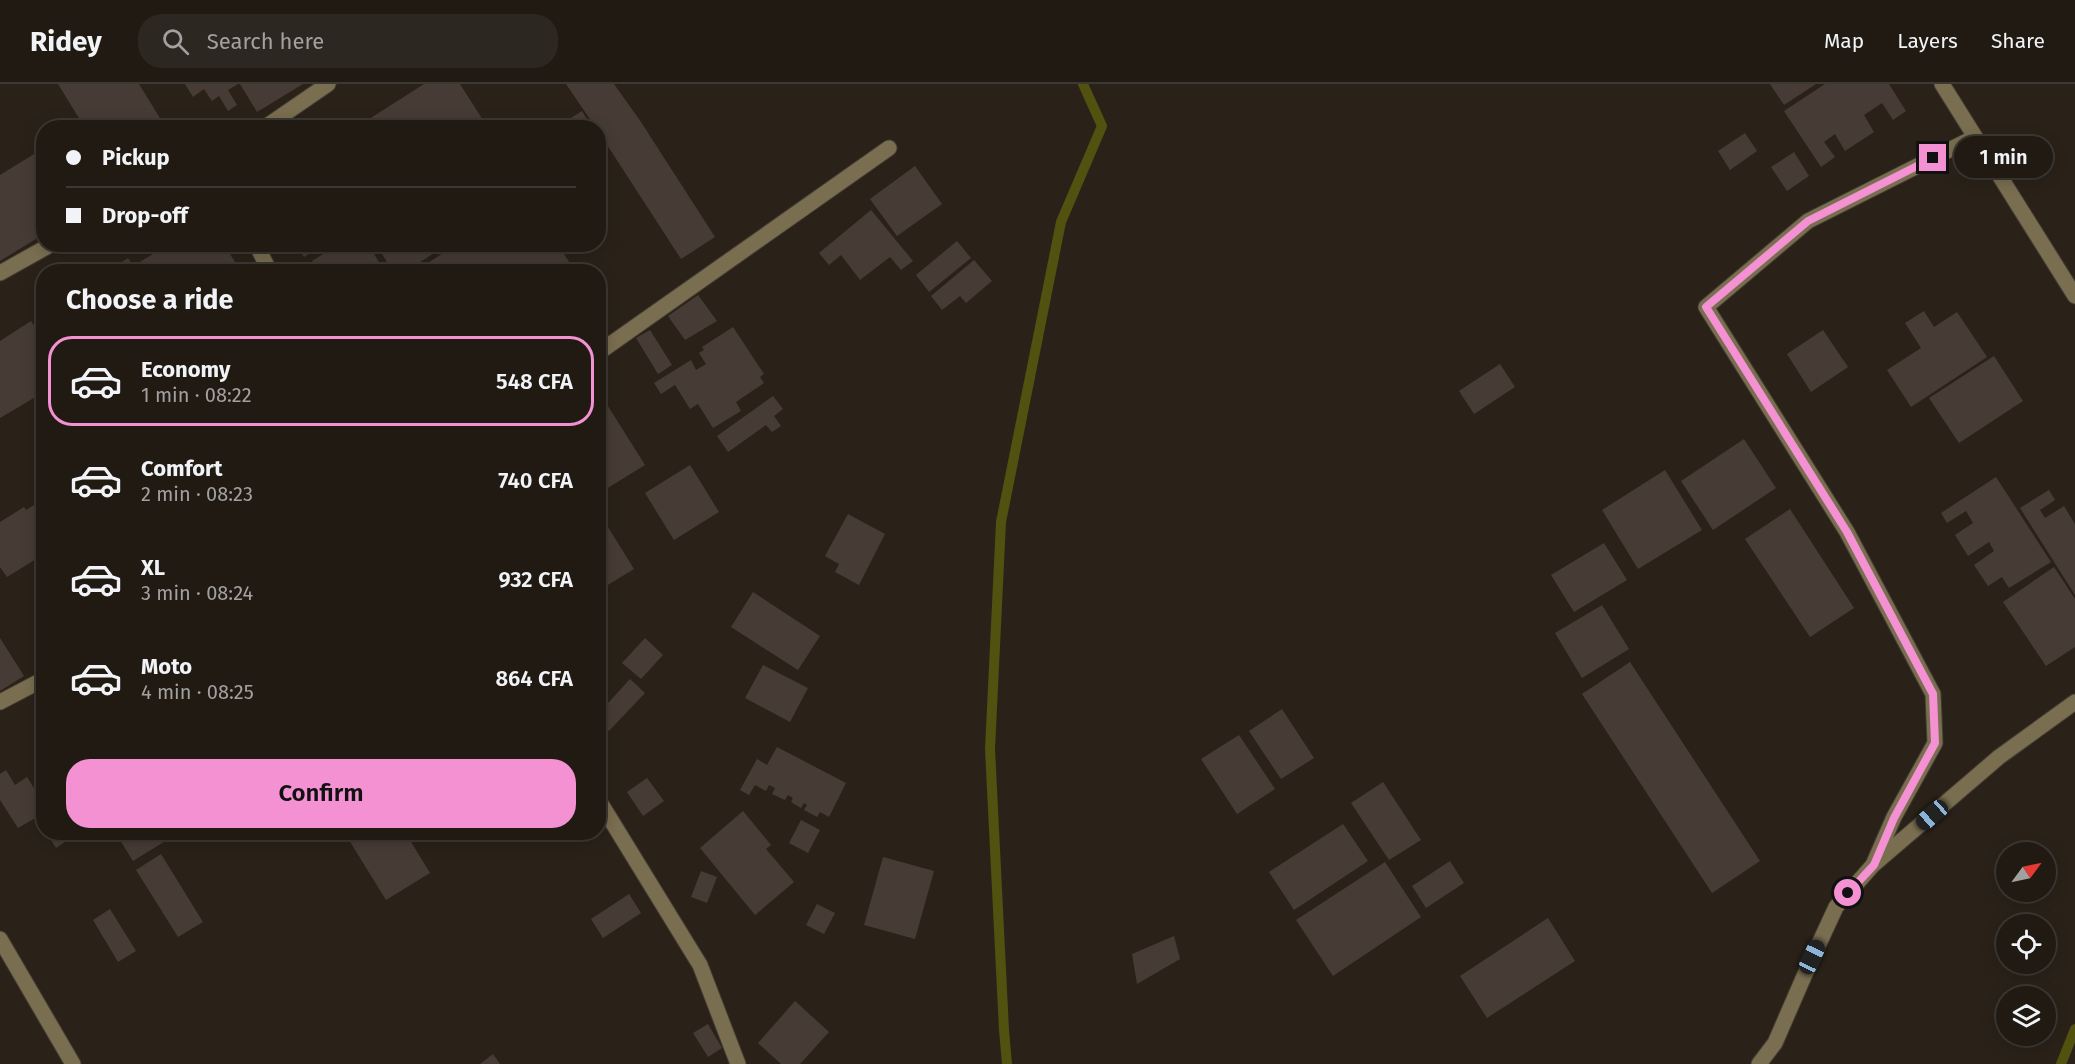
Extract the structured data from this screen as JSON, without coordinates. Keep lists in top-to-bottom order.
{
  "north": "top right",
  "page": {
    "header": "Ridey",
    "search": "Search here",
    "nav": ["Map", "Layers", "Share"],
    "banner": ["Pickup", "Drop-off"],
    "bubble": "1 min",
    "heading": "Choose a ride",
    "list": [
      {
        "name": "Economy",
        "note": "1 min · 08:22",
        "value": "548 CFA"
      },
      {
        "name": "Comfort",
        "note": "2 min · 08:23",
        "value": "740 CFA"
      },
      {
        "name": "XL",
        "note": "3 min · 08:24",
        "value": "932 CFA"
      },
      {
        "name": "Moto",
        "note": "4 min · 08:25",
        "value": "864 CFA"
      }
    ],
    "buttons": "Confirm"
  }
}
